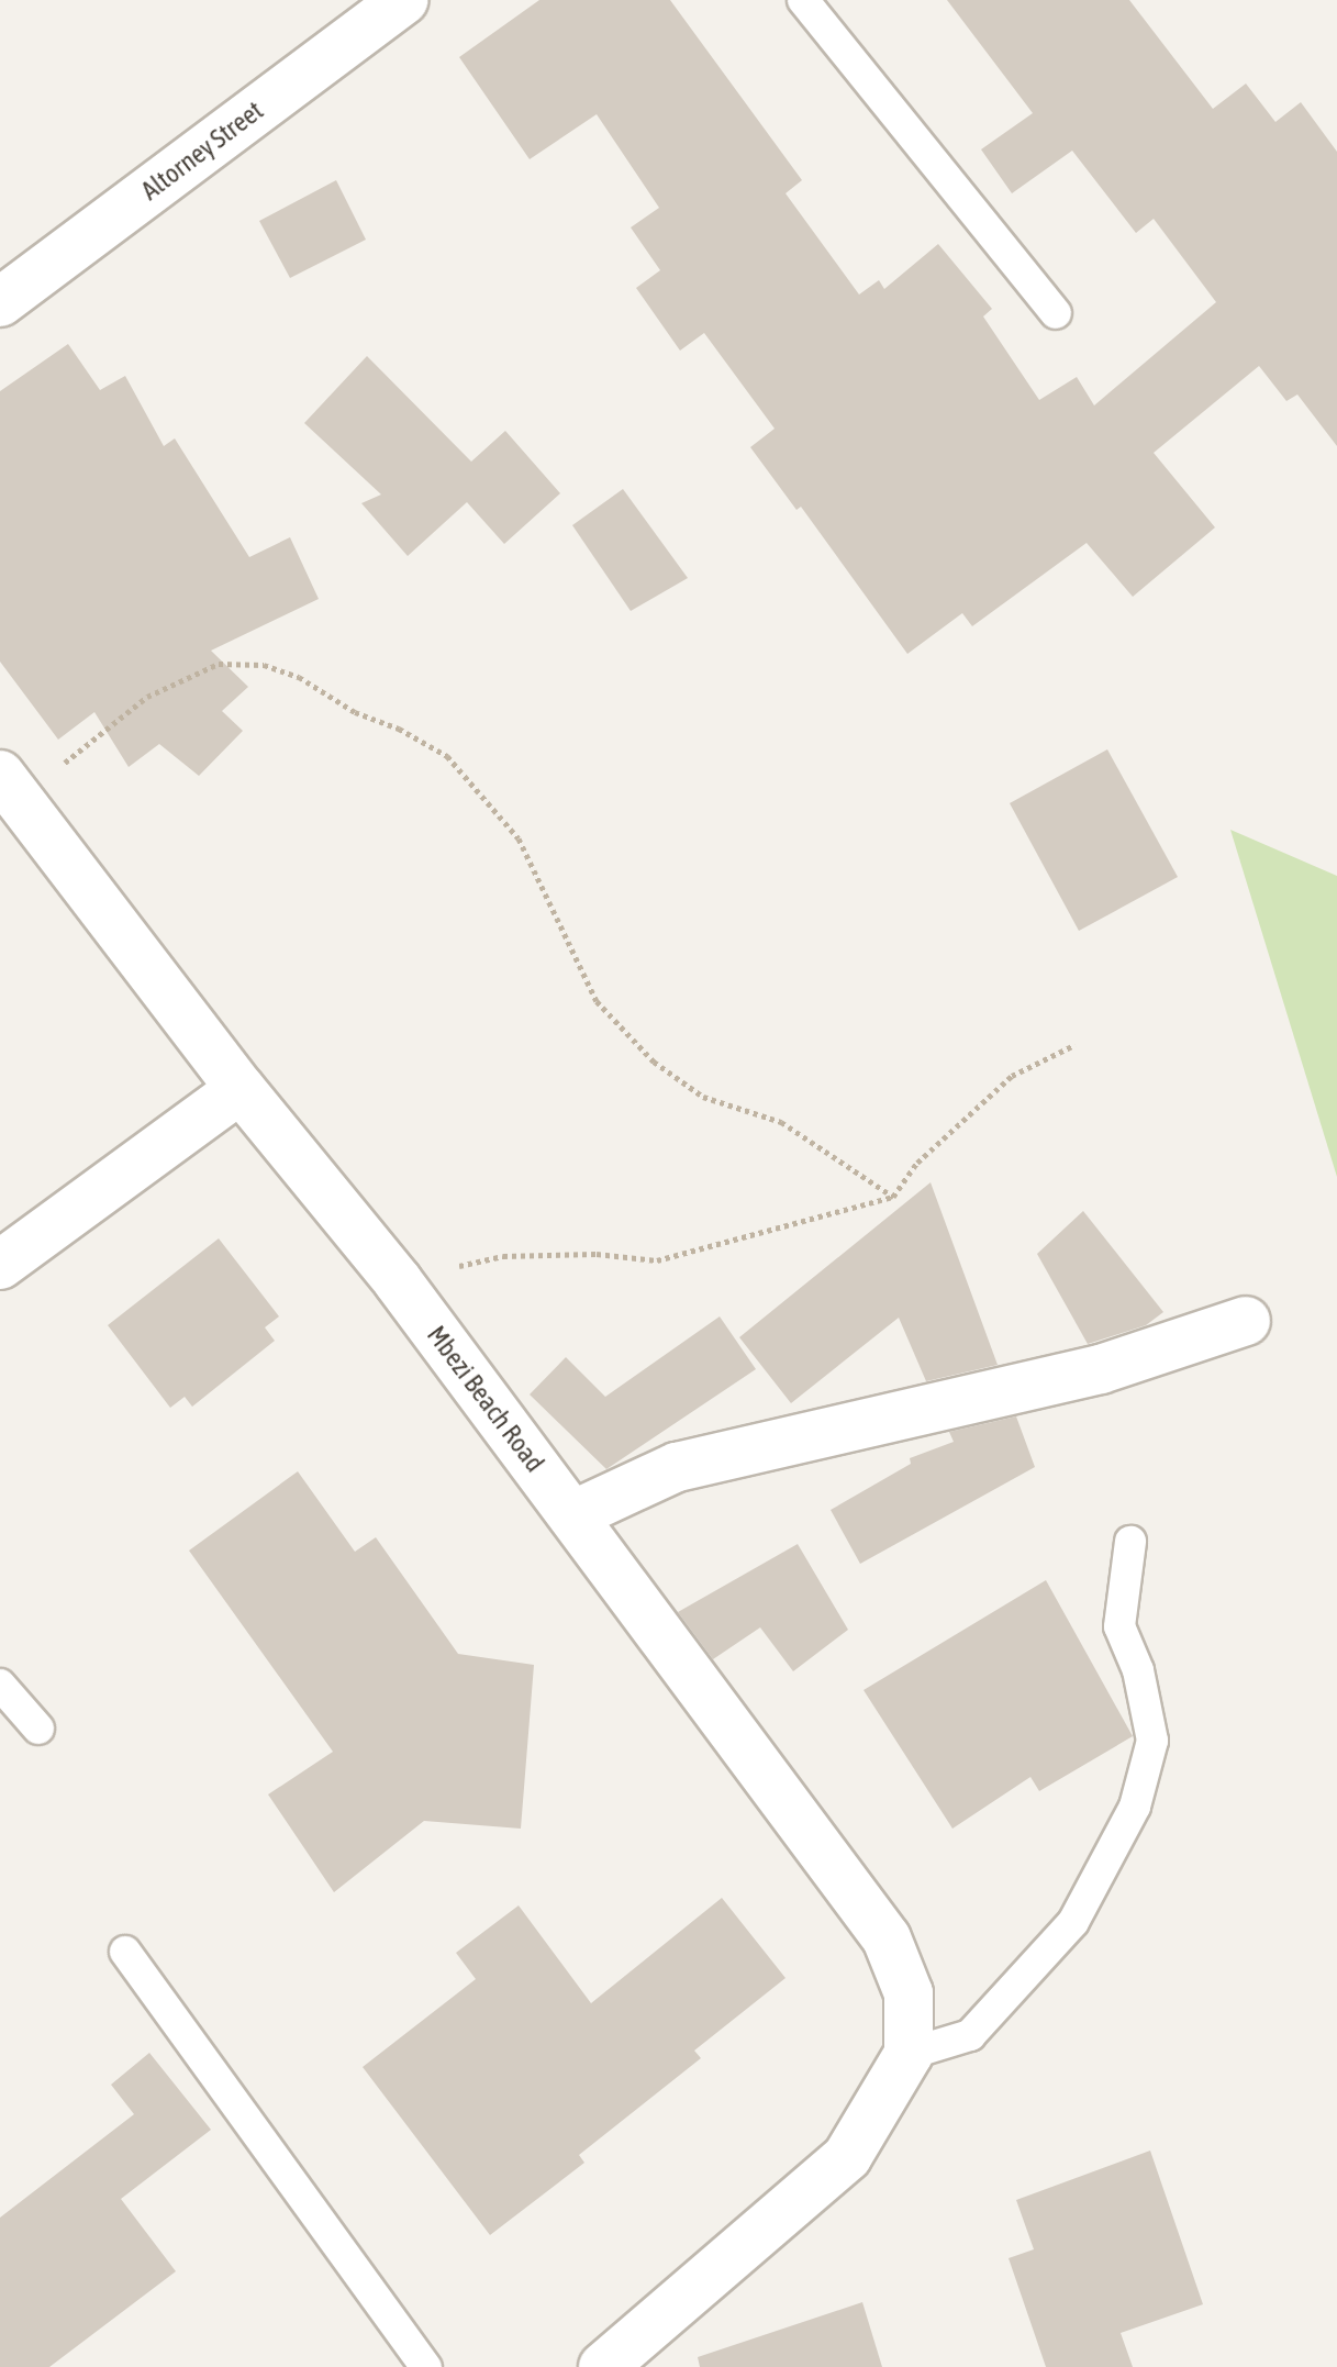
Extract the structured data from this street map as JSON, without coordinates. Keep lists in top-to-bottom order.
{
  "streets": {
    "street": ["Altorney Street", "Mbezi Beach Road"]
  }
}
